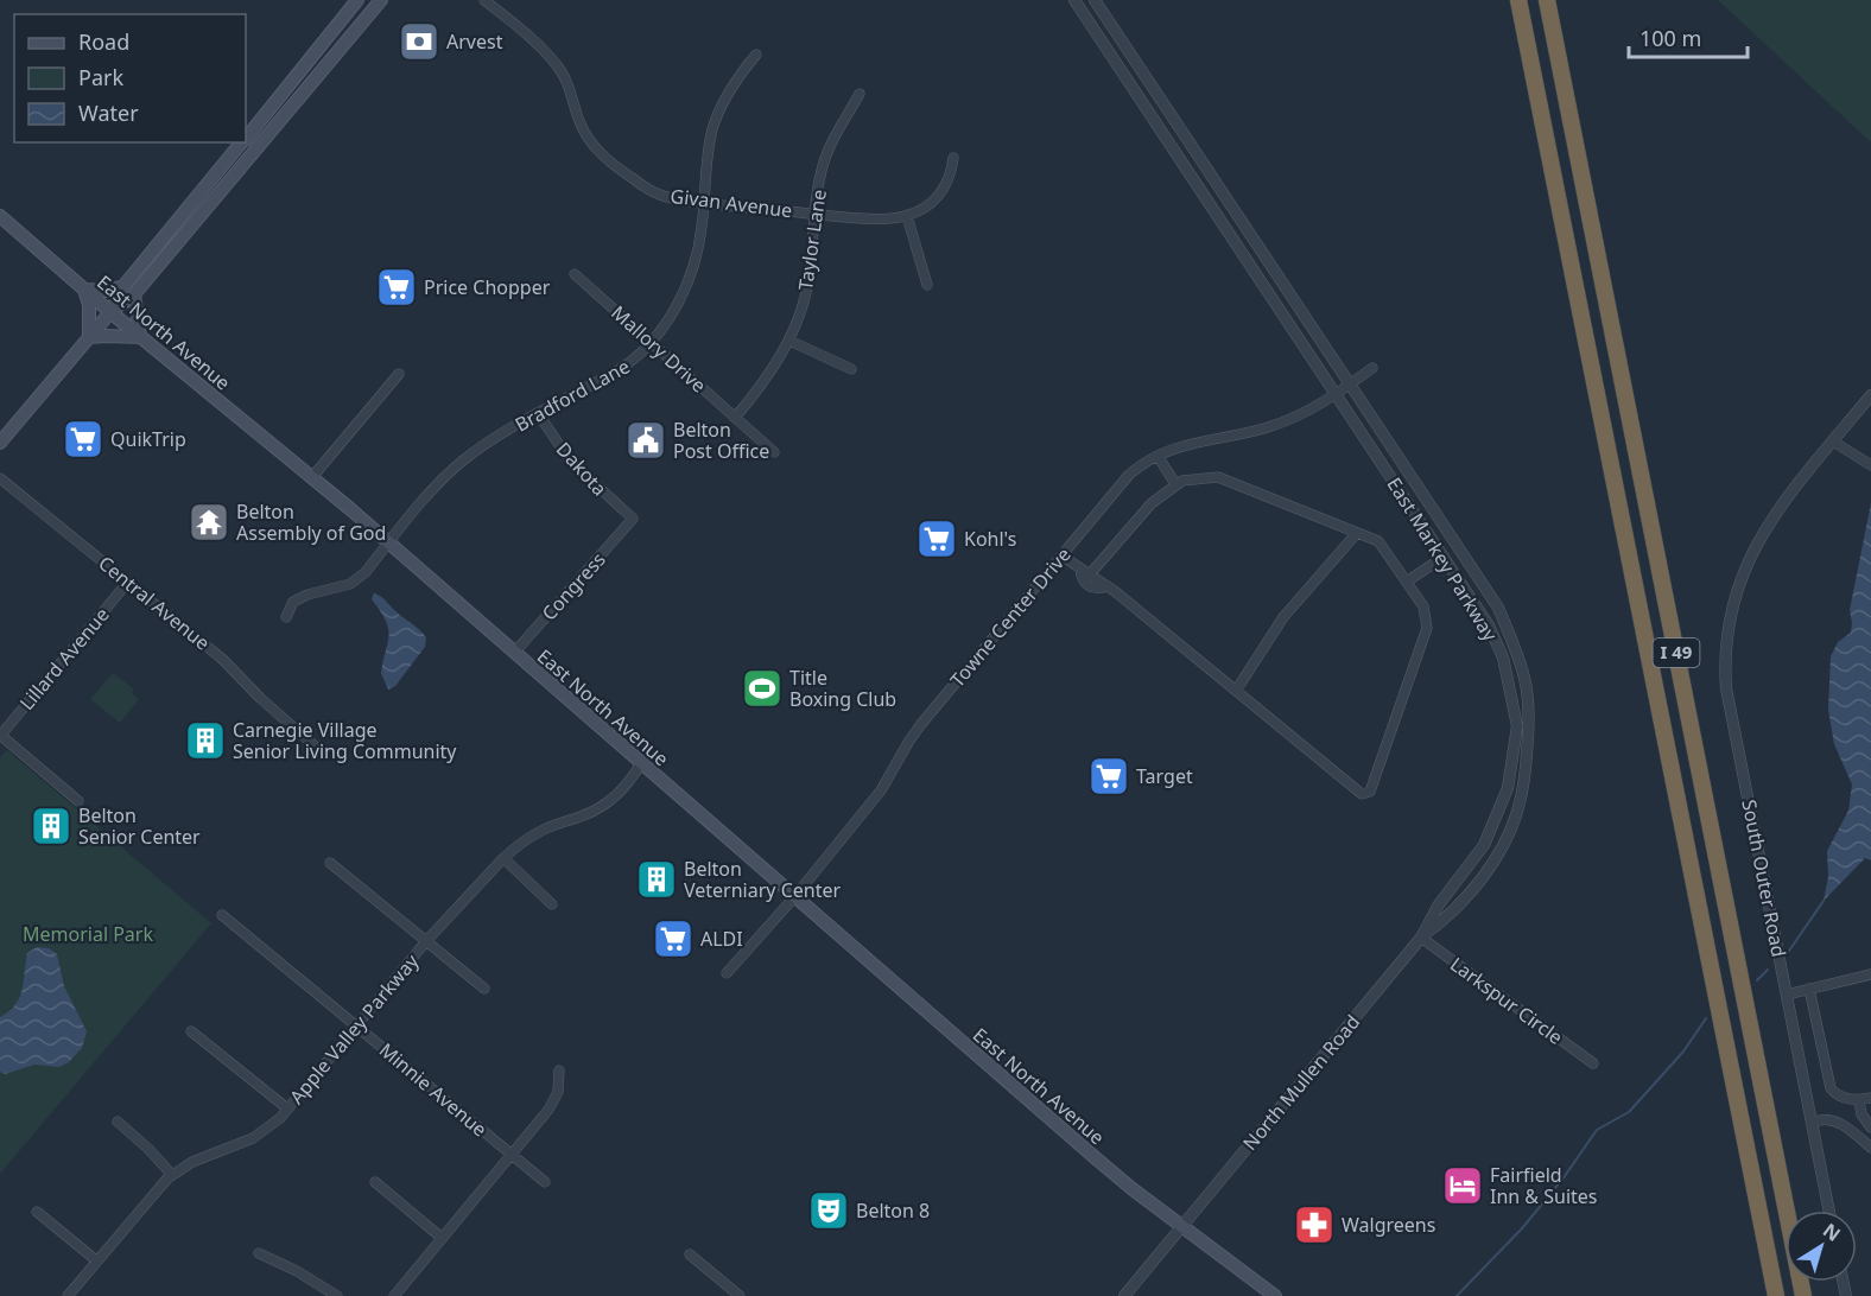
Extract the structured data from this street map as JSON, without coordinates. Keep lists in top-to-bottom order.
{
  "streets": {
    "highway": ["I 49"],
    "main road": ["East North Avenue"],
    "street": [
      "Givan Avenue",
      "Taylor Lane",
      "Mallory Drive",
      "Bradford Lane",
      "Dakota",
      "East Markey Parkway",
      "Congress",
      "Central Avenue",
      "Towne Center Drive",
      "Lillard Avenue",
      "South Outer Road",
      "Larkspur Circle",
      "Apple Valley Parkway",
      "North Mullen Road",
      "Minnie Avenue"
    ]
  },
  "crossings": [
    ["Givan Avenue", "Taylor Lane"],
    ["Givan Avenue", "Bradford Lane"],
    ["Taylor Lane", "Mallory Drive"],
    ["East North Avenue", "Bradford Lane"],
    ["East North Avenue", "Congress"],
    ["East North Avenue", "Towne Center Drive"],
    ["East North Avenue", "Apple Valley Parkway"],
    ["East North Avenue", "North Mullen Road"],
    ["Mallory Drive", "Bradford Lane"],
    ["Bradford Lane", "Dakota"],
    ["Dakota", "Congress"],
    ["East Markey Parkway", "Towne Center Drive"],
    ["East Markey Parkway", "Larkspur Circle"],
    ["East Markey Parkway", "North Mullen Road"],
    ["Central Avenue", "Lillard Avenue"],
    ["Larkspur Circle", "North Mullen Road"],
    ["Apple Valley Parkway", "Minnie Avenue"]
  ],
  "parks": ["Memorial Park"],
  "places": {
    "bank": ["Arvest"],
    "supermarket": [
      "Price Chopper",
      "QuikTrip",
      "Kohl's",
      "Target",
      "ALDI"
    ],
    "public building": ["Belton Post Office"],
    "temple": ["Belton Assembly of God"],
    "sports": ["Title Boxing Club"],
    "building": ["Carnegie Village Senior Living Community", "Belton Senior Center", "Belton Veterniary Center"],
    "hotel": ["Fairfield Inn & Suites"],
    "theatre": ["Belton 8"],
    "pharmacy": ["Walgreens"]
  },
  "legend": ["Road", "Park", "Water"],
  "scale_bar": "100 m",
  "north": "top right"
}
